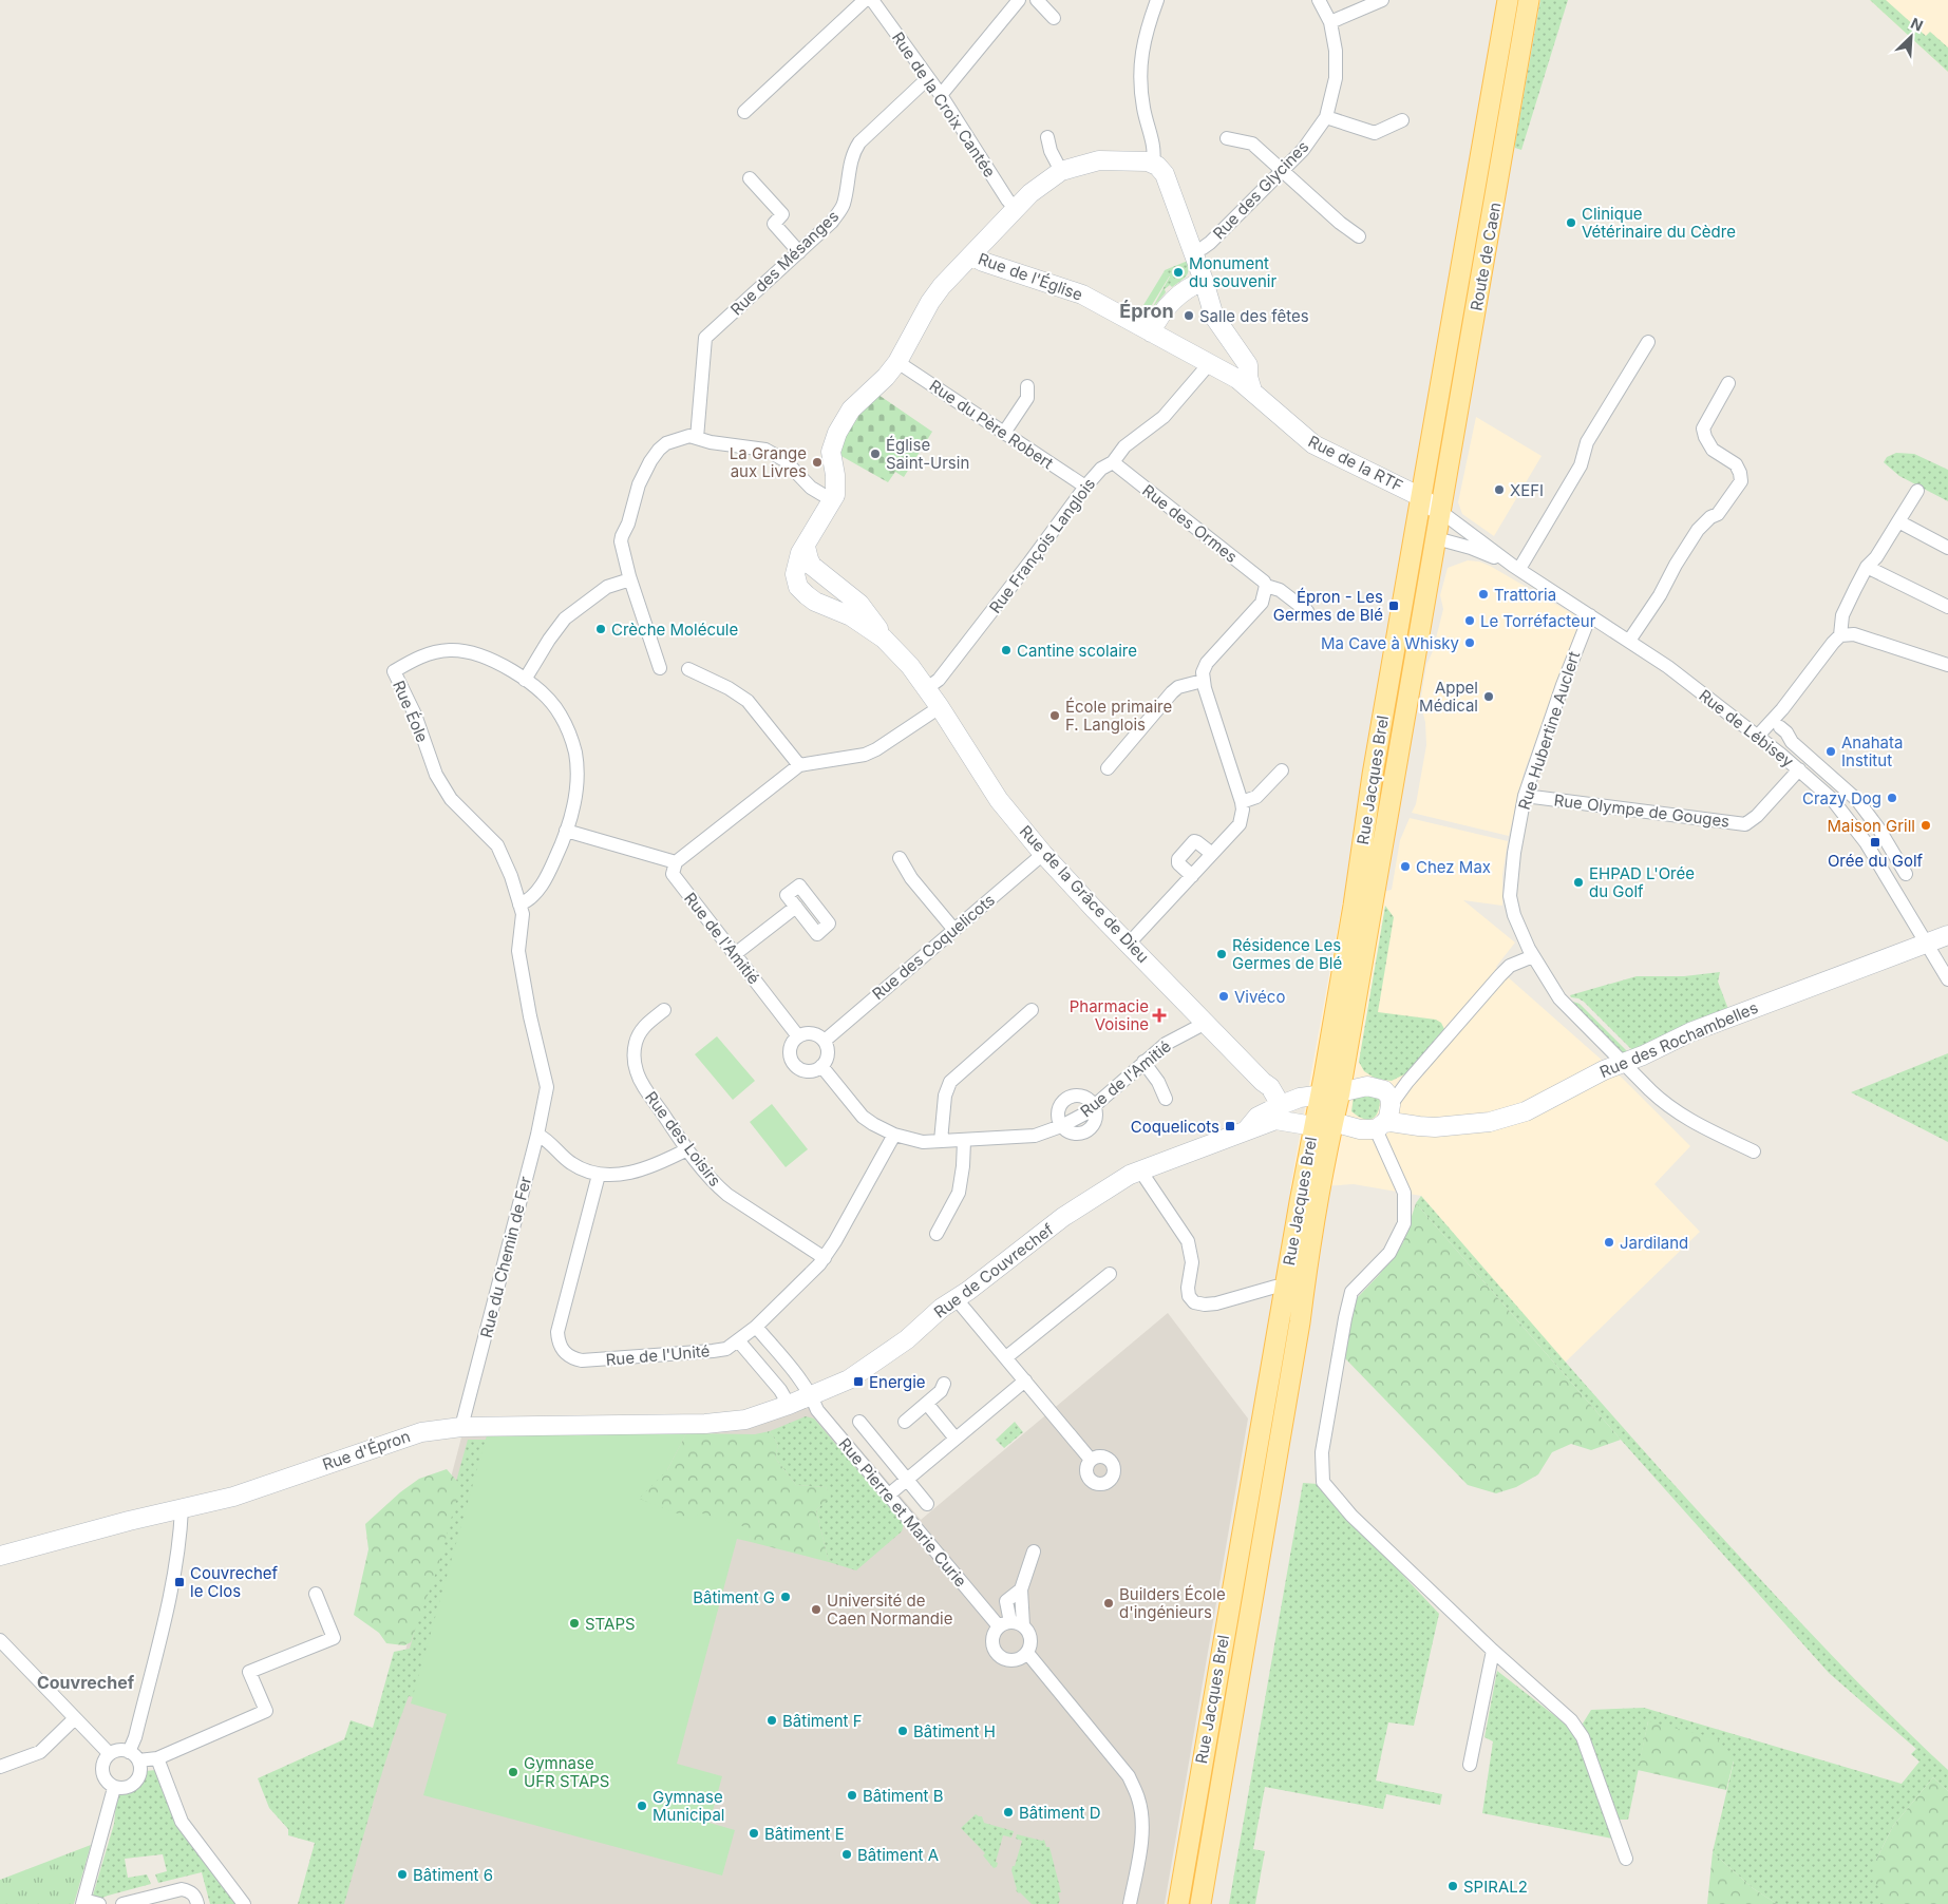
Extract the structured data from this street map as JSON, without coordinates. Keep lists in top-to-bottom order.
{
  "streets": {
    "main road": ["Route de Caen", "Rue Jacques Brel"],
    "street": [
      "Rue de la Croix Cantée",
      "Rue des Glycines",
      "Rue des Mésanges",
      "Rue de l'Église",
      "Rue du Père Robert",
      "Rue de la RTF",
      "Rue des Ormes",
      "Rue François Langlois",
      "Rue Éole",
      "Rue de Lébisey",
      "Rue Hubertine Auclert",
      "Rue Olympe de Gouges",
      "Rue de la Grâce de Dieu",
      "Rue de l'Amitié",
      "Rue des Coquelicots",
      "Rue des Rochambelles",
      "Rue des Loisirs",
      "Rue du Chemin de Fer",
      "Rue de Couvrechef",
      "Rue de l'Unité",
      "Rue d'Épron",
      "Rue Pierre et Marie Curie"
    ]
  },
  "crossings": [
    ["Rue de la Croix Cantée", "Rue des Mésanges"],
    ["Route de Caen", "Rue de la RTF"],
    ["Route de Caen", "Rue de Lébisey"],
    ["Route de Caen", "Rue Jacques Brel"],
    ["Rue de l'Église", "Rue du Père Robert"],
    ["Rue de l'Église", "Rue de la RTF"],
    ["Rue de l'Église", "Rue François Langlois"],
    ["Rue du Père Robert", "Rue François Langlois"],
    ["Rue de la RTF", "Rue François Langlois"],
    ["Rue de la RTF", "Rue de Lébisey"],
    ["Rue de la RTF", "Rue Jacques Brel"],
    ["Rue des Ormes", "Rue François Langlois"],
    ["Rue François Langlois", "Rue de la Grâce de Dieu"],
    ["Rue Éole", "Rue du Chemin de Fer"],
    ["Rue de Lébisey", "Rue Hubertine Auclert"],
    ["Rue de Lébisey", "Rue Jacques Brel"],
    ["Rue de Lébisey", "Rue Olympe de Gouges"],
    ["Rue de Lébisey", "Rue des Rochambelles"],
    ["Rue Hubertine Auclert", "Rue Olympe de Gouges"],
    ["Rue Hubertine Auclert", "Rue des Rochambelles"],
    ["Rue Jacques Brel", "Rue des Rochambelles"],
    ["Rue Jacques Brel", "Rue de Couvrechef"],
    ["Rue de la Grâce de Dieu", "Rue de l'Amitié"],
    ["Rue de la Grâce de Dieu", "Rue des Coquelicots"],
    ["Rue de la Grâce de Dieu", "Rue de Couvrechef"],
    ["Rue de l'Amitié", "Rue des Coquelicots"],
    ["Rue des Loisirs", "Rue de l'Unité"],
    ["Rue du Chemin de Fer", "Rue d'Épron"],
    ["Rue de Couvrechef", "Rue d'Épron"],
    ["Rue de Couvrechef", "Rue Pierre et Marie Curie"],
    ["Rue de l'Unité", "Rue Pierre et Marie Curie"]
  ],
  "districts": ["Épron", "Couvrechef"],
  "places": {
    "other": [
      "Clinique Vétérinaire du Cèdre",
      "Monument du souvenir",
      "Salle des fêtes",
      "Église Saint-Ursin",
      "La Grange aux Livres",
      "XEFI",
      "Trattoria",
      "Le Torréfacteur",
      "Crèche Molécule",
      "Ma Cave à Whisky",
      "Cantine scolaire",
      "Appel Médical",
      "École primaire F. Langlois",
      "Anahata Institut",
      "Crazy Dog",
      "Maison Grill",
      "Chez Max",
      "EHPAD L'Orée du Golf",
      "Résidence Les Germes de Blé",
      "Vivéco",
      "Jardiland",
      "Bâtiment G",
      "Builders École d'ingénieurs",
      "Université de Caen Normandie",
      "STAPS",
      "Bâtiment F",
      "Bâtiment H",
      "Gymnase UFR STAPS",
      "Bâtiment B",
      "Gymnase Municipal",
      "Bâtiment D",
      "Bâtiment E",
      "Bâtiment A",
      "Bâtiment 6",
      "SPIRAL2"
    ],
    "transit": [
      "Épron - Les Germes de Blé",
      "Orée du Golf",
      "Coquelicots",
      "Energie",
      "Couvrechef le Clos"
    ],
    "health": ["Pharmacie Voisine"]
  },
  "north": "top right"
}
